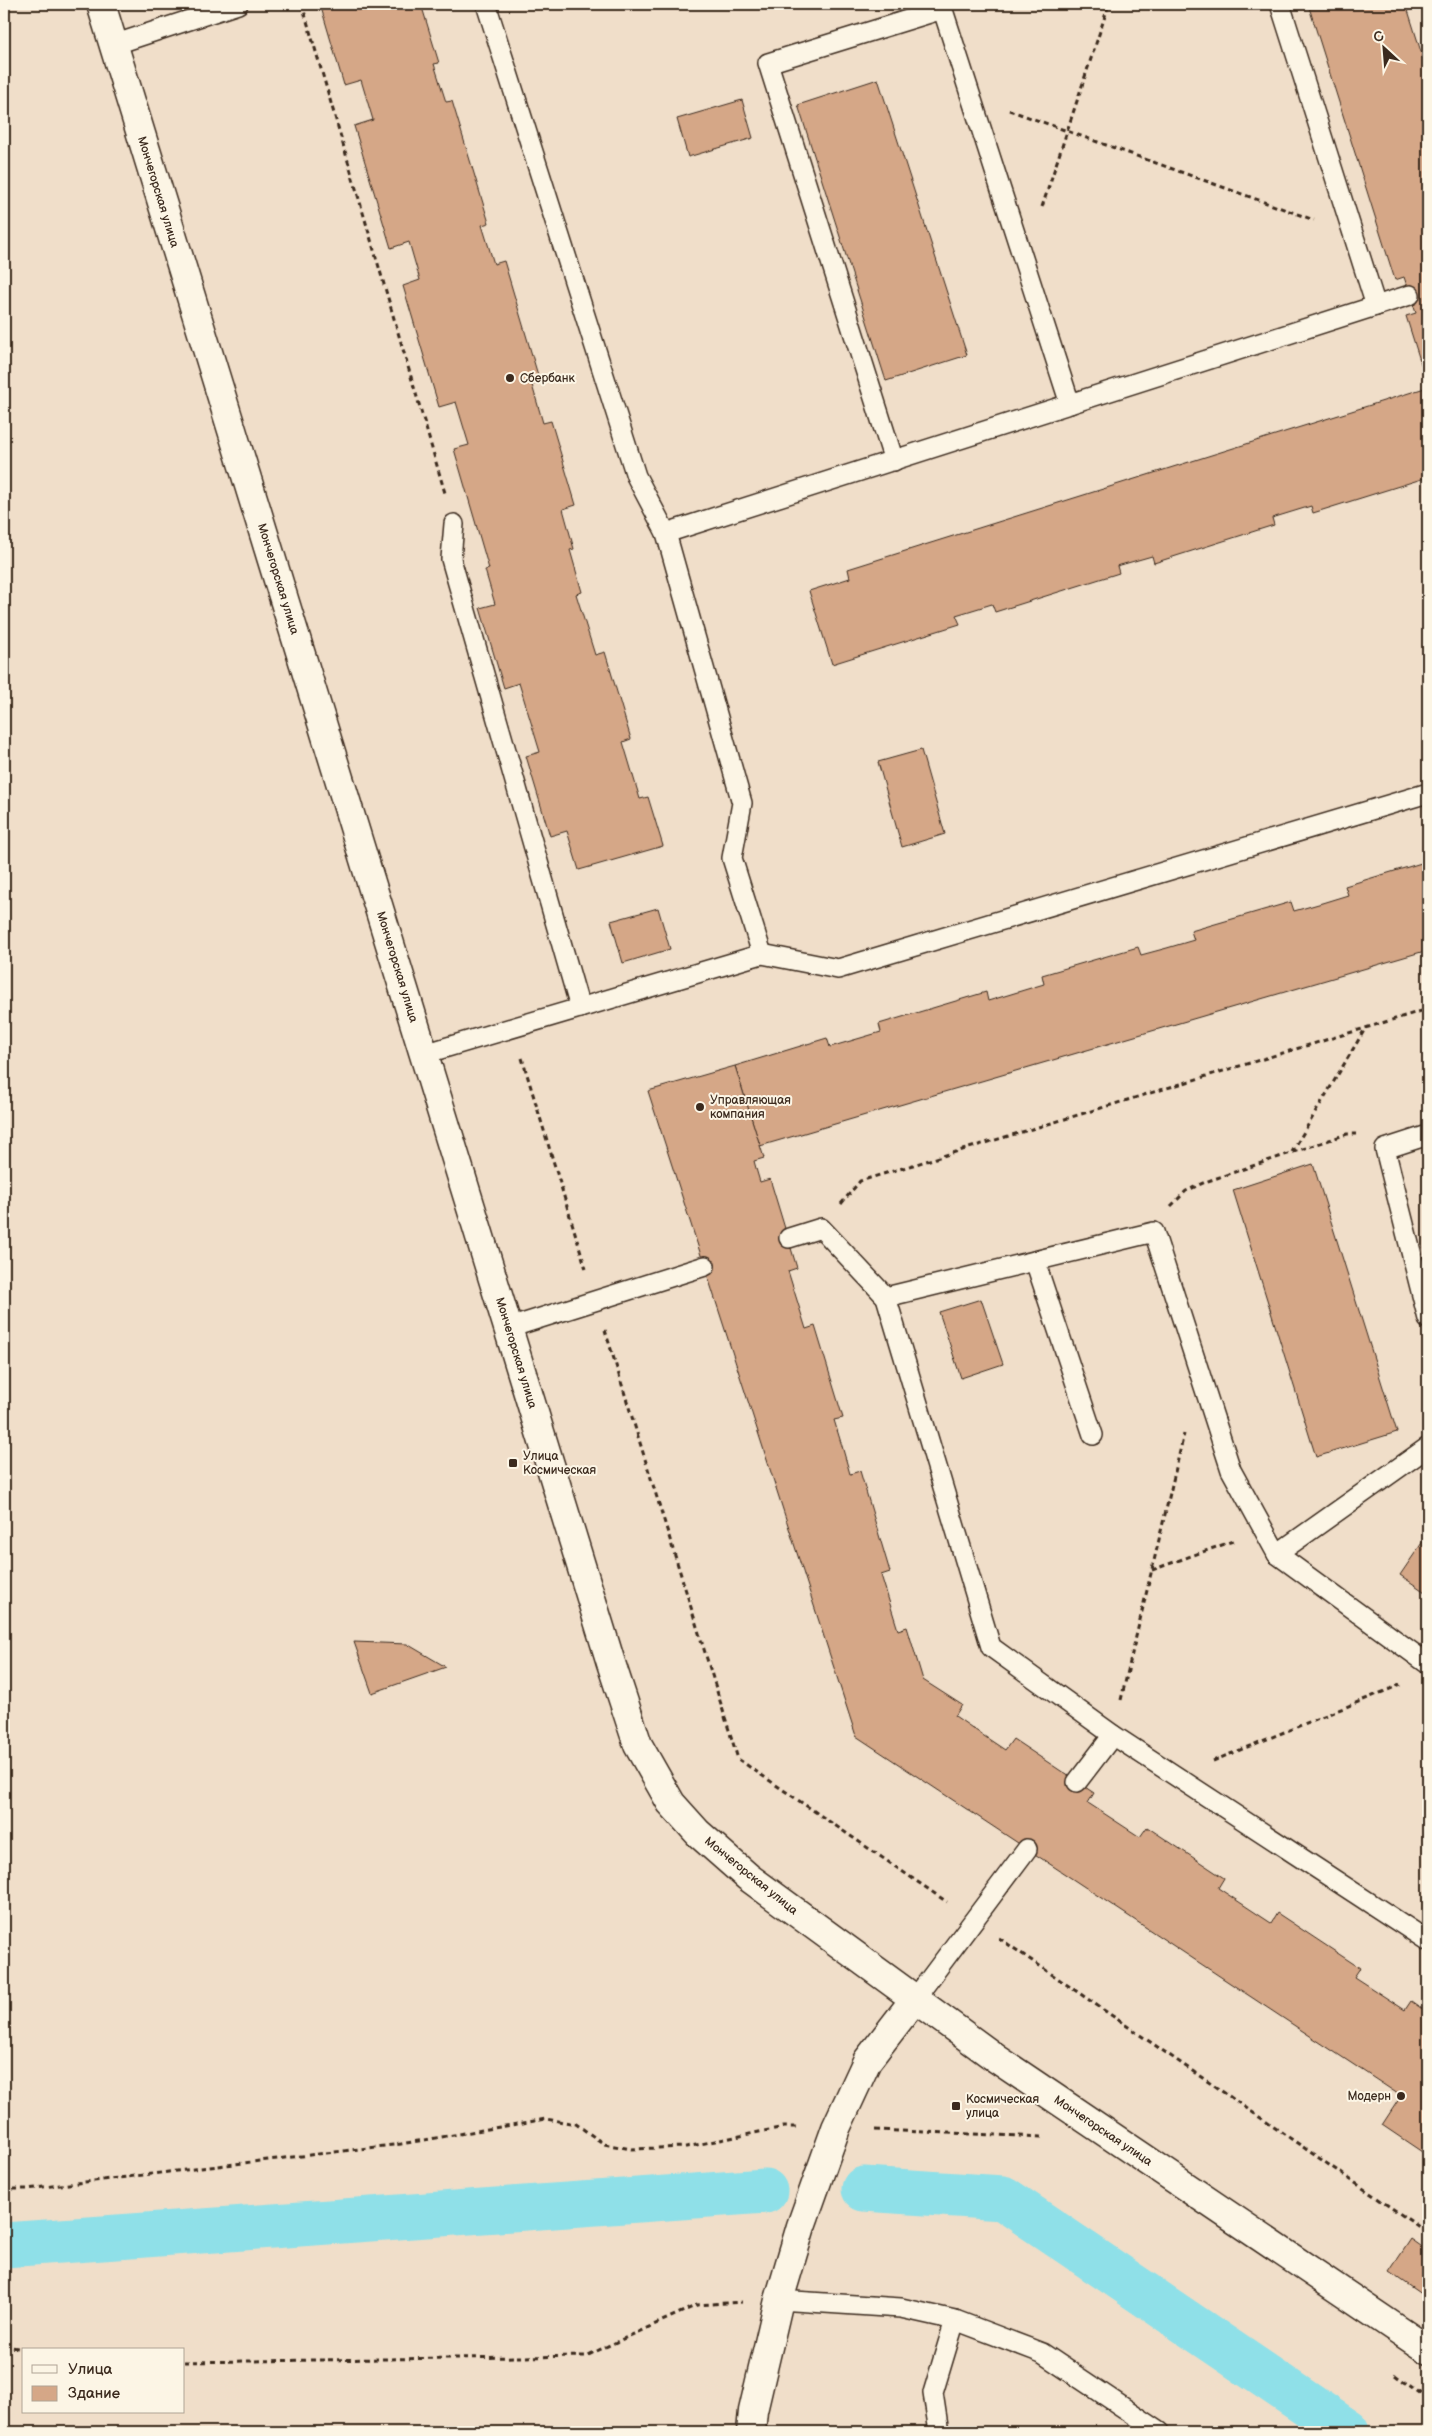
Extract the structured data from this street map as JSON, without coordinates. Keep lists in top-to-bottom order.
{
  "streets": {
    "street": ["Мончегорская улица"]
  },
  "places": {
    "other": ["Сбербанк", "Управляющая компания", "Модерн"],
    "transit": ["Улица Космическая", "Космическая улица"]
  },
  "legend": ["Улица", "Здание"],
  "north": "top left"
}
